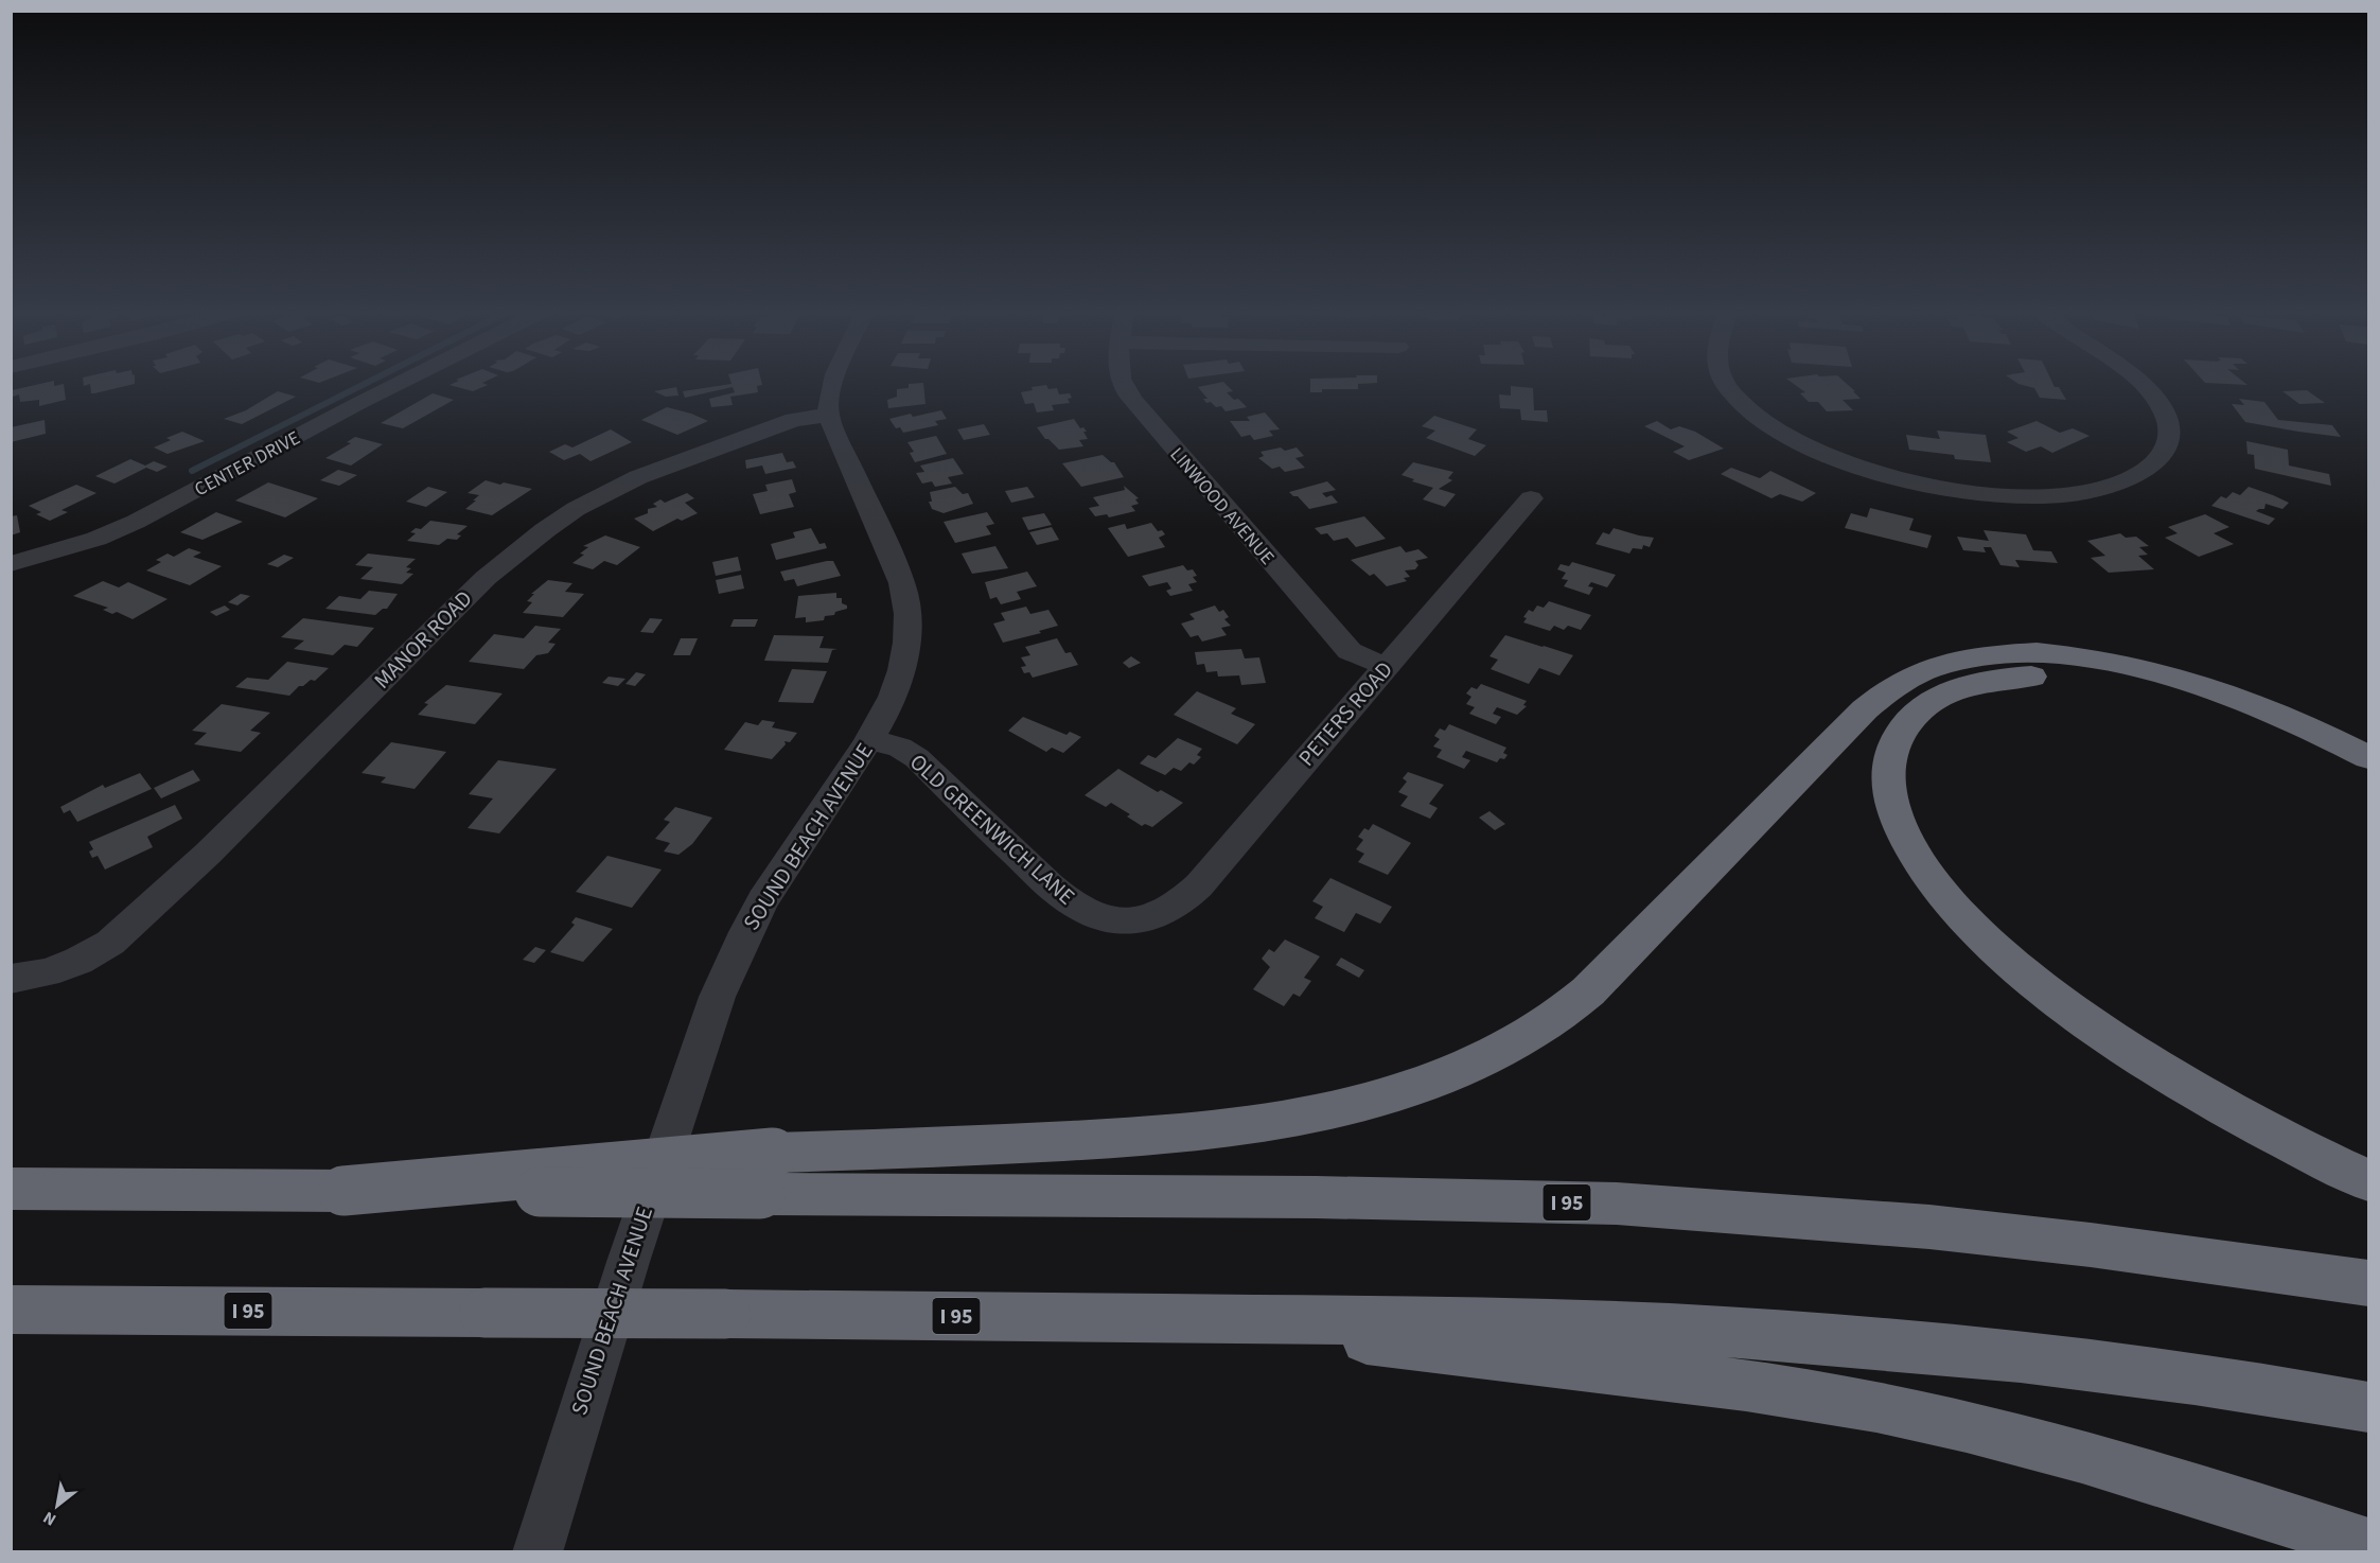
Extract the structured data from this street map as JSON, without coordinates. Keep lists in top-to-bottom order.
{
  "streets": {
    "highway": ["I 95"],
    "street": [
      "CENTER DRIVE",
      "LINWOOD AVENUE",
      "MANOR ROAD",
      "PETERS ROAD",
      "OLD GREENWICH LANE",
      "SOUND BEACH AVENUE"
    ]
  },
  "crossings": [
    ["LINWOOD AVENUE", "PETERS ROAD"],
    ["MANOR ROAD", "SOUND BEACH AVENUE"],
    ["PETERS ROAD", "OLD GREENWICH LANE"],
    ["OLD GREENWICH LANE", "SOUND BEACH AVENUE"]
  ],
  "north": "bottom left"
}
